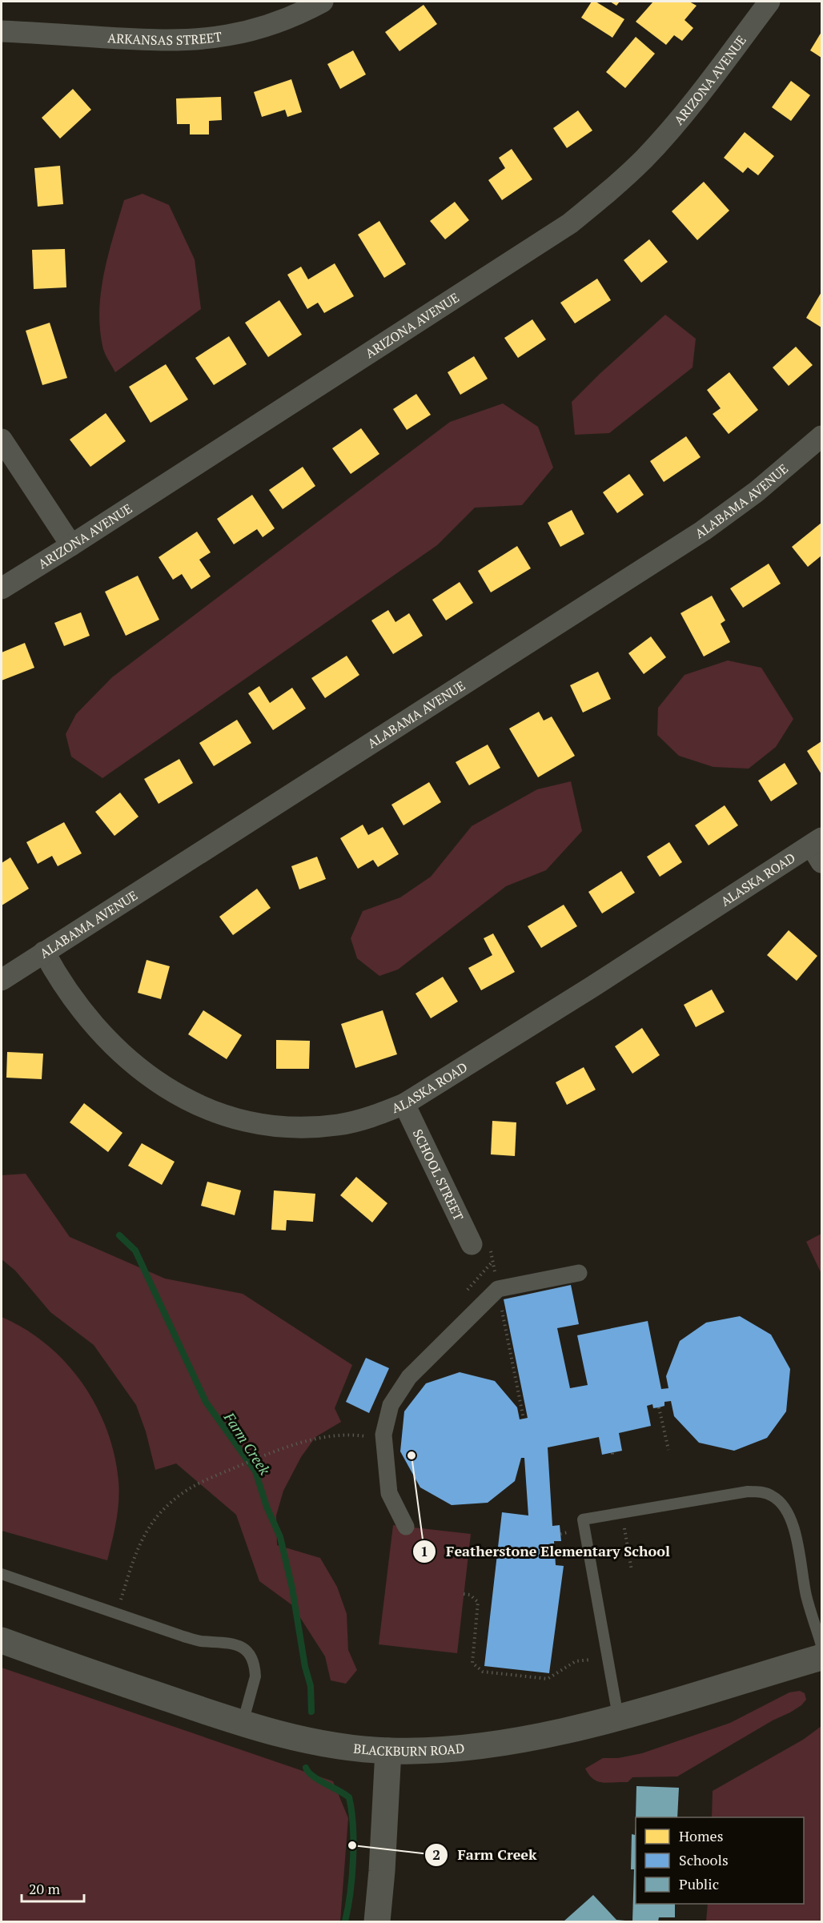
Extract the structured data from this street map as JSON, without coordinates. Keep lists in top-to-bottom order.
{
  "streets": {
    "street": [
      "ARKANSAS STREET",
      "ARIZONA AVENUE",
      "ALABAMA AVENUE",
      "ALASKA ROAD",
      "SCHOOL STREET",
      "BLACKBURN ROAD"
    ]
  },
  "crossings": [
    ["ALABAMA AVENUE", "ALASKA ROAD"],
    ["ALASKA ROAD", "SCHOOL STREET"]
  ],
  "water": ["Farm Creek"],
  "places": ["Featherstone Elementary School", "Farm Creek"],
  "legend": ["Homes", "Schools", "Public"],
  "scale_bar": "20 m"
}
